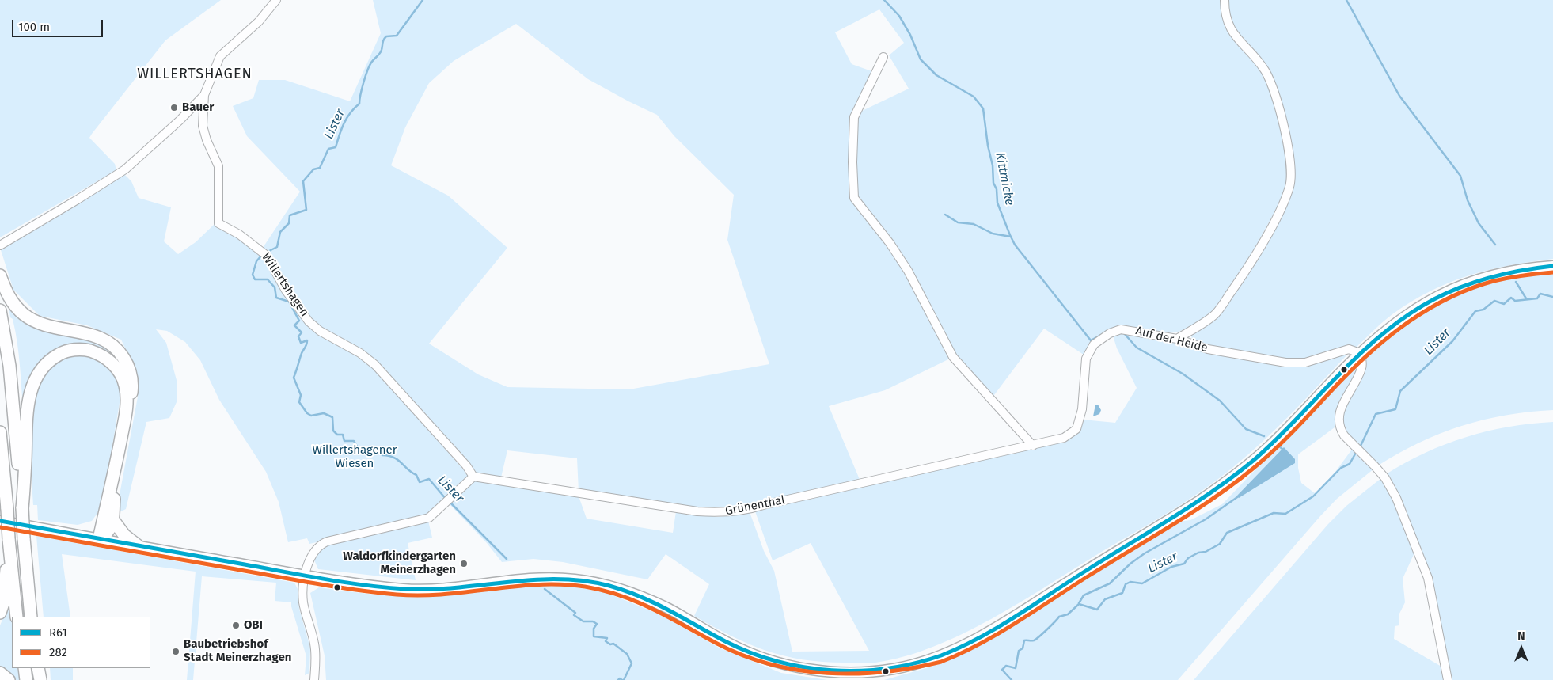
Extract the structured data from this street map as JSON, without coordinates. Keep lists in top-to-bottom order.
{
  "streets": {
    "street": ["Willertshagen", "Auf der Heide", "Grünenthal"]
  },
  "crossings": [
    ["Willertshagen", "Grünenthal"],
    ["Auf der Heide", "Grünenthal"]
  ],
  "districts": ["WILLERTSHAGEN"],
  "water": ["Lister", "Kittmicke"],
  "parks": ["Willertshagener Wiesen"],
  "places": [
    "Bauer",
    "Waldorfkindergarten Meinerzhagen",
    "OBI",
    "Baubetriebshof Stadt Meinerzhagen"
  ],
  "lines": ["transit line R61", "transit line 282"],
  "legend": ["R61", "282"],
  "scale_bar": "100 m",
  "north": "top"
}
